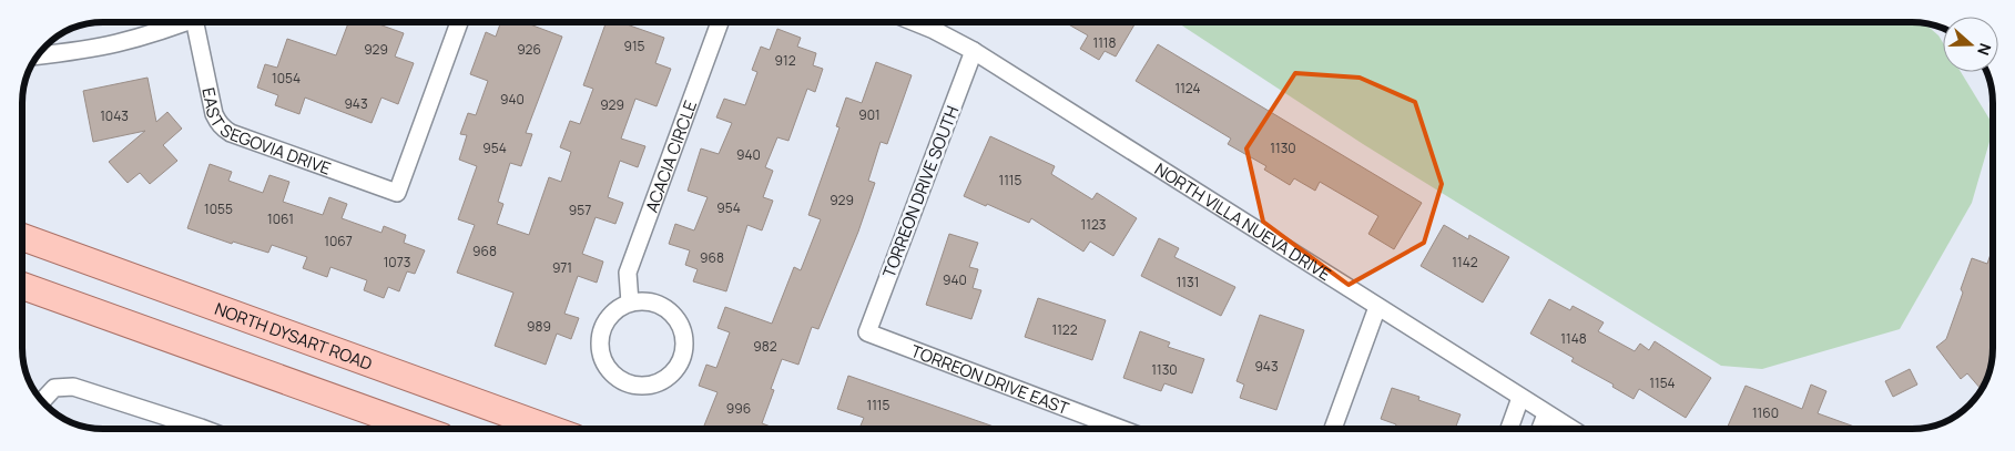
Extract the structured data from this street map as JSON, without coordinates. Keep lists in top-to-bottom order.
{
  "streets": {
    "main road": ["NORTH DYSART ROAD"],
    "street": [
      "EAST SEGOVIA DRIVE",
      "ACACIA CIRCLE",
      "TORREON DRIVE SOUTH",
      "NORTH VILLA NUEVA DRIVE",
      "TORREON DRIVE EAST"
    ]
  },
  "crossings": [
    ["TORREON DRIVE SOUTH", "NORTH VILLA NUEVA DRIVE"],
    ["TORREON DRIVE SOUTH", "TORREON DRIVE EAST"]
  ],
  "house_numbers": [
    "1118",
    "915",
    "929",
    "926",
    "912",
    "1054",
    "1124",
    "940",
    "943",
    "929",
    "901",
    "1043",
    "954",
    "1130",
    "940",
    "1115",
    "929",
    "954",
    "1055",
    "957",
    "1061",
    "1123",
    "1067",
    "968",
    "968",
    "1073",
    "1142",
    "971",
    "940",
    "1131",
    "989",
    "1122",
    "1148",
    "982",
    "943",
    "1130",
    "1154",
    "1115",
    "996",
    "1160"
  ],
  "north": "right"
}
